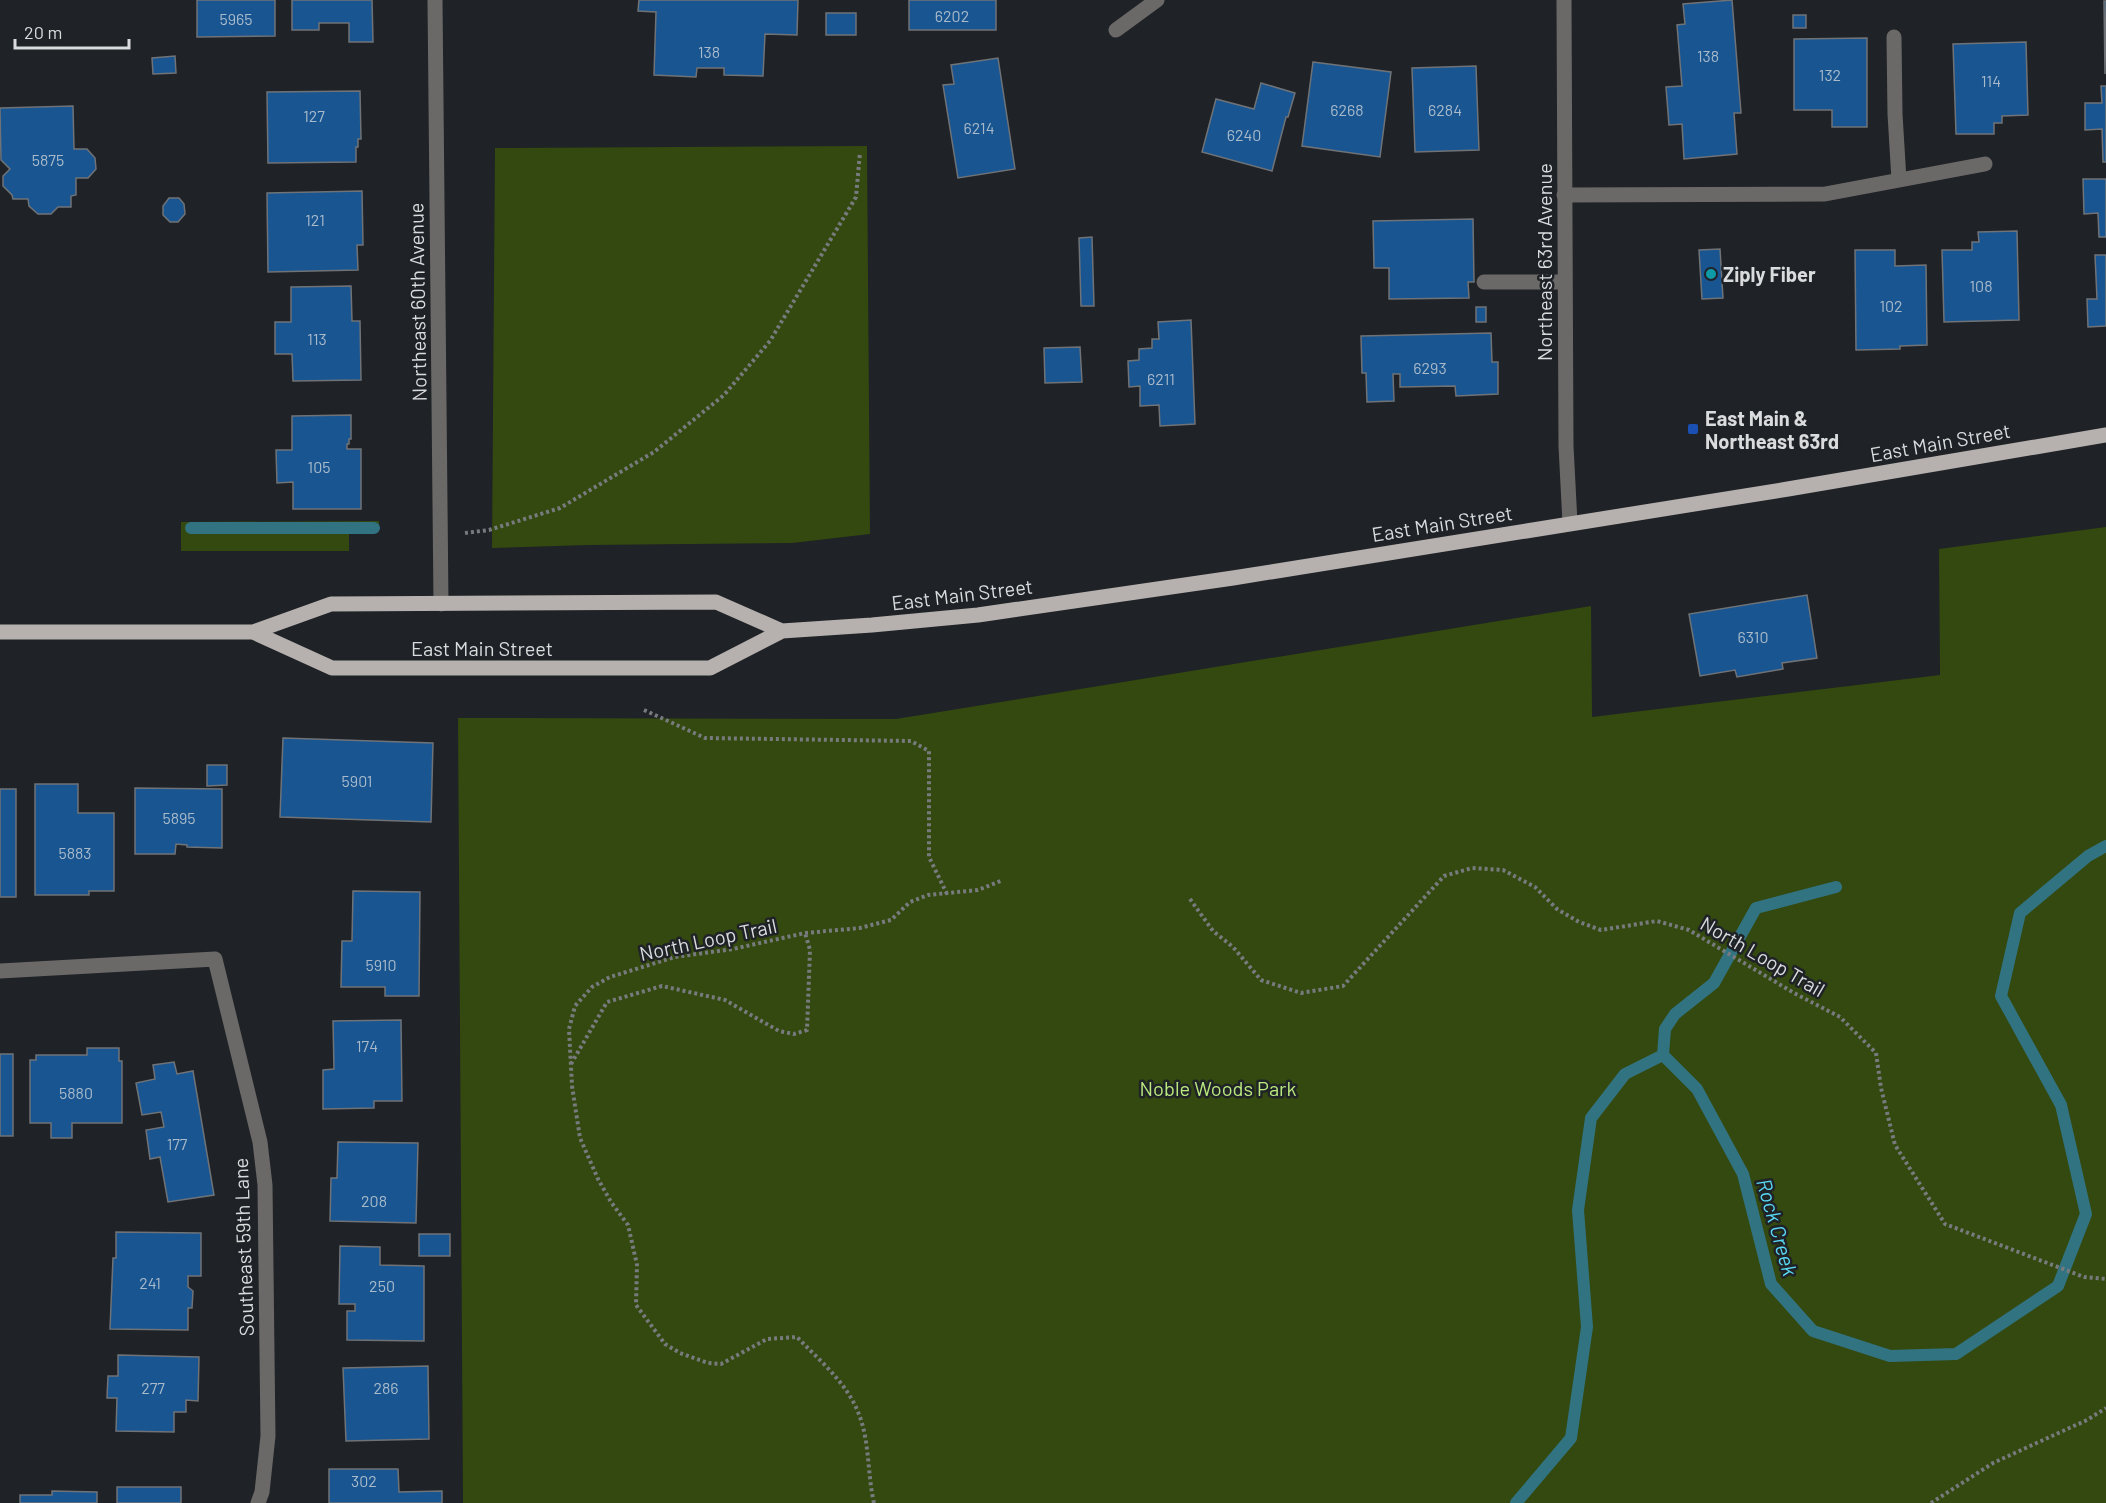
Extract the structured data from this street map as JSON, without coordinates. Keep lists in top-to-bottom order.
{
  "streets": {
    "main road": ["East Main Street"],
    "street": ["Northeast 63rd Avenue", "Northeast 60th Avenue", "Southeast 59th Lane"],
    "path": ["North Loop Trail"]
  },
  "crossings": [
    ["Northeast 63rd Avenue", "East Main Street"],
    ["Northeast 60th Avenue", "East Main Street"]
  ],
  "water": ["Rock Creek"],
  "parks": ["Noble Woods Park"],
  "places": {
    "other": ["Ziply Fiber"],
    "transit": ["East Main & Northeast 63rd"]
  },
  "house_numbers": [
    "6202",
    "5965",
    "138",
    "138",
    "132",
    "114",
    "6268",
    "6284",
    "127",
    "6214",
    "6240",
    "5875",
    "121",
    "108",
    "102",
    "113",
    "6293",
    "6211",
    "105",
    "6310",
    "5901",
    "5895",
    "5883",
    "5910",
    "174",
    "5880",
    "177",
    "208",
    "241",
    "250",
    "277",
    "286",
    "302"
  ],
  "scale_bar": "20 m"
}
